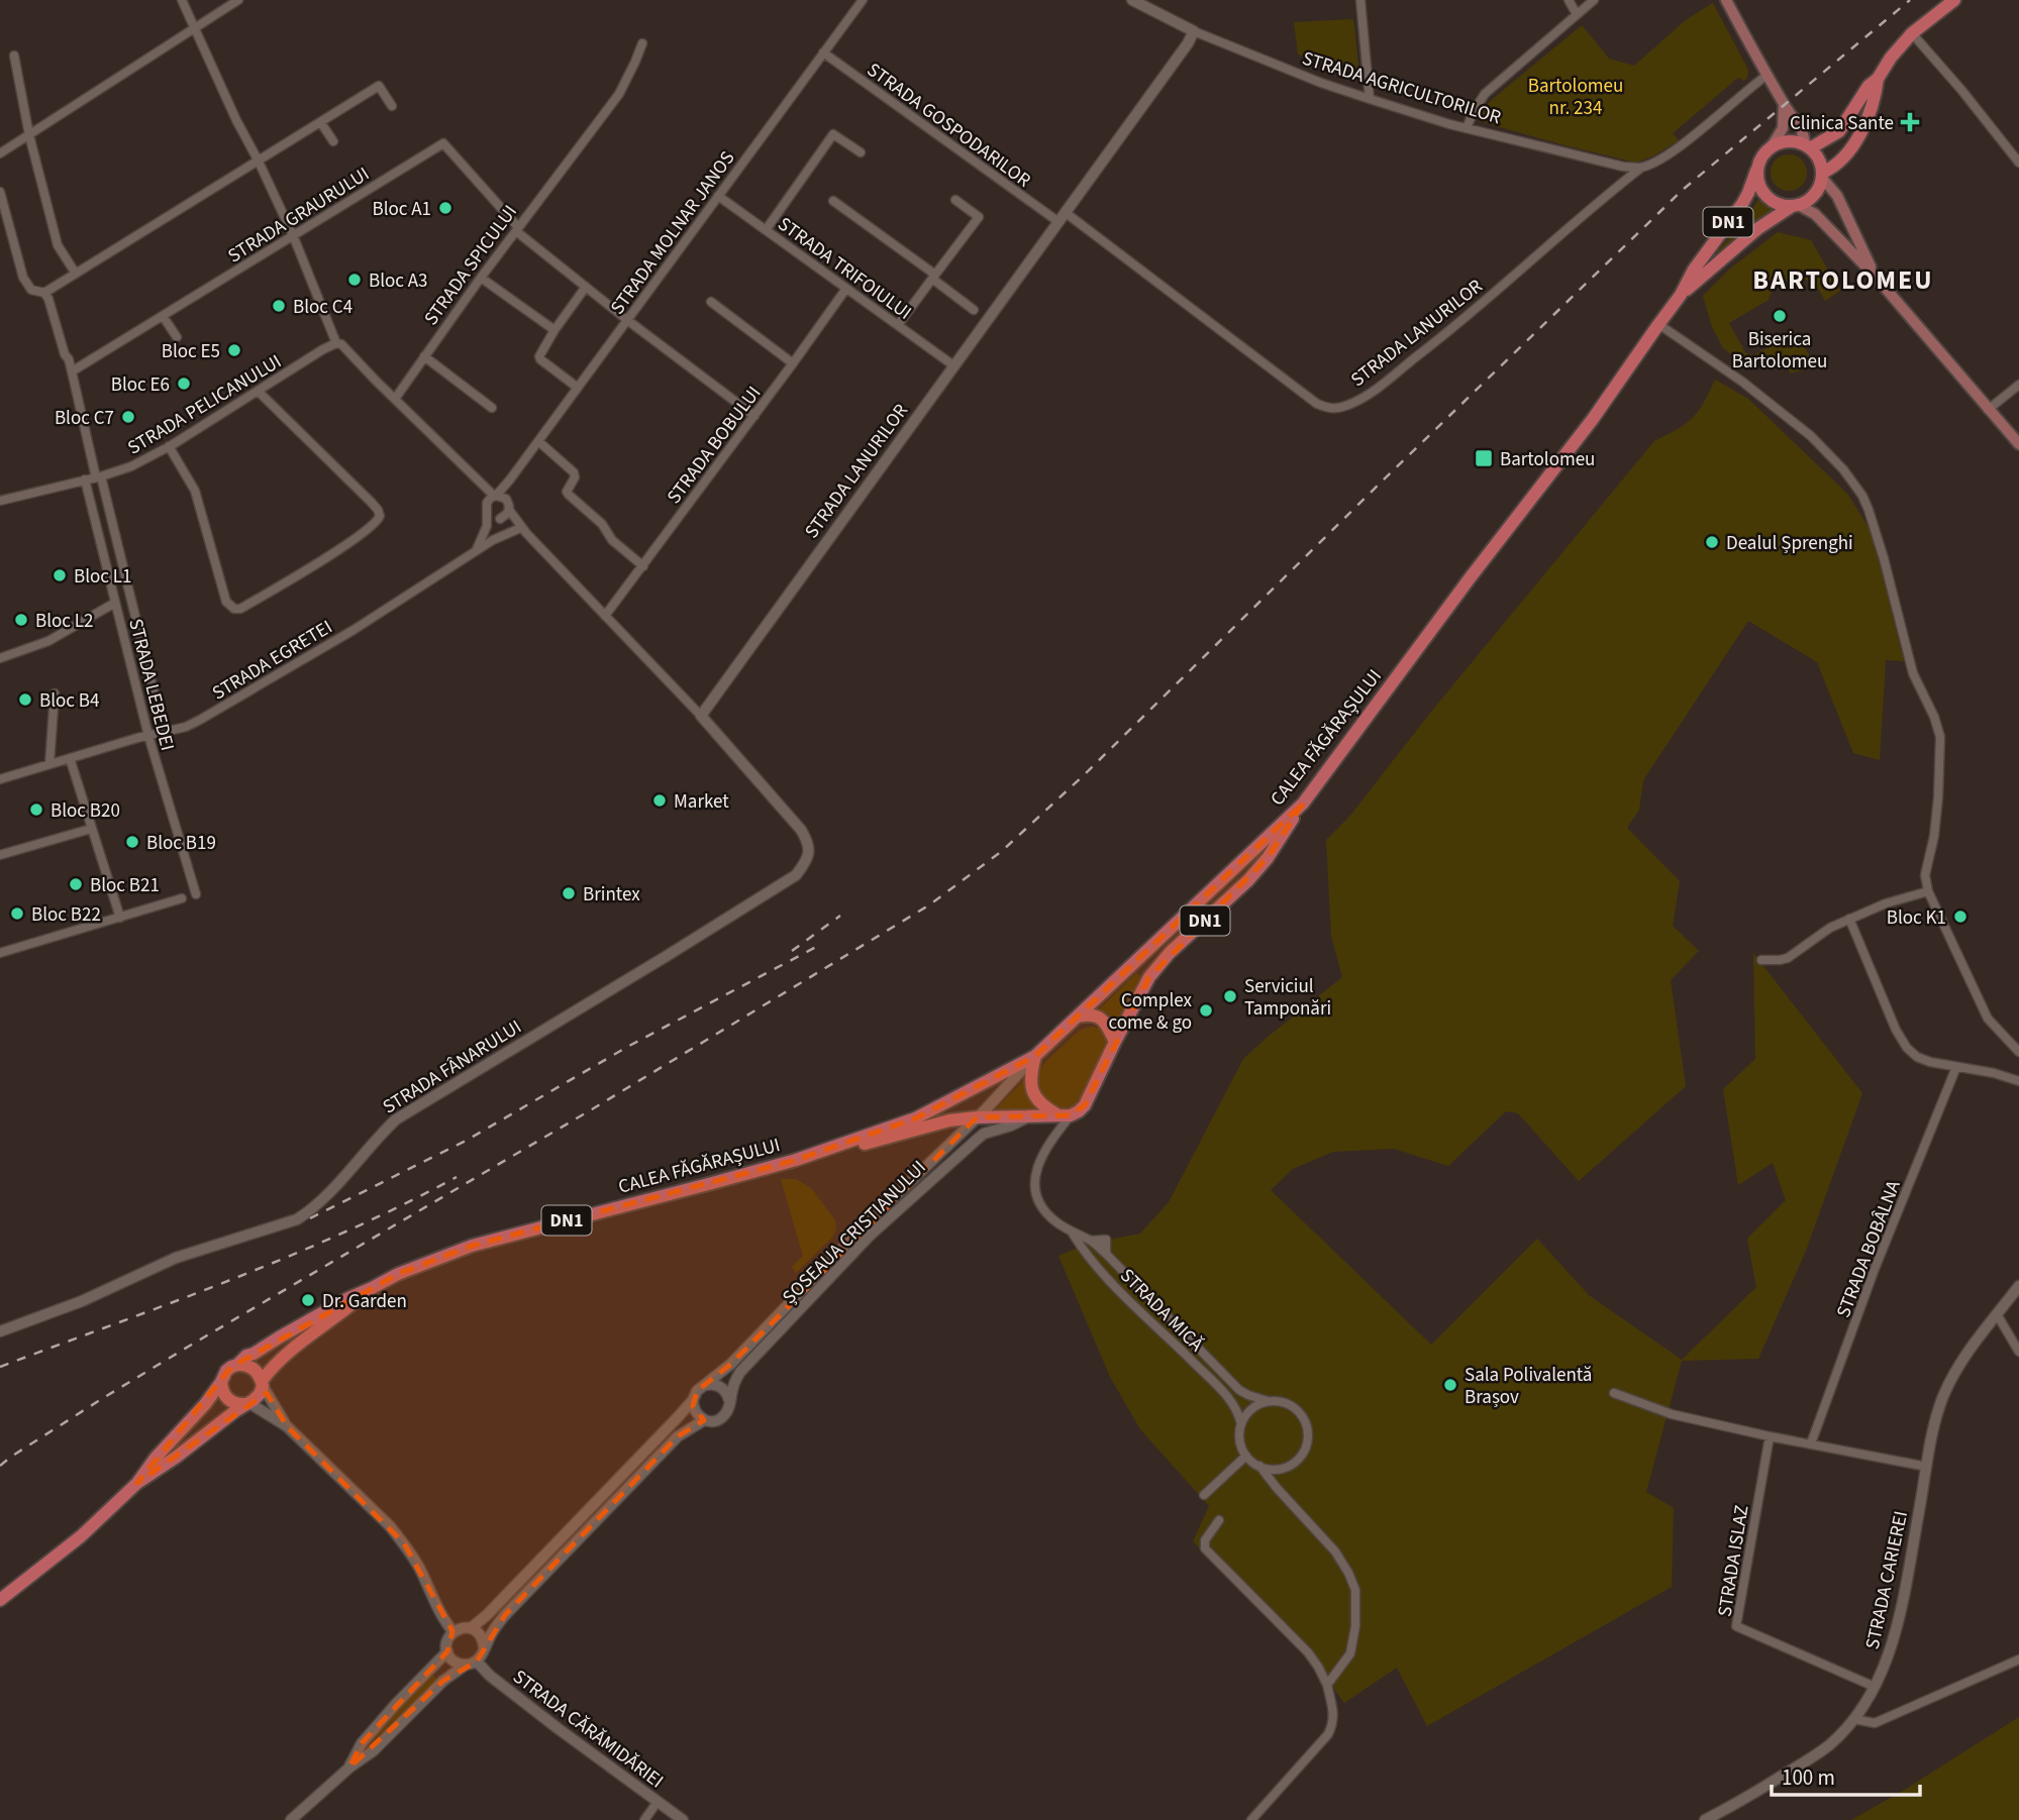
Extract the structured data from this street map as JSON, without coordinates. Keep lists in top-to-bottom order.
{
  "streets": {
    "main road": ["DN1", "CALEA FĂGĂRAȘULUI"],
    "street": [
      "STRADA AGRICULTORILOR",
      "STRADA GOSPODARILOR",
      "STRADA GRAURULUI",
      "STRADA MOLNAR JANOS",
      "STRADA SPICULUI",
      "STRADA TRIFOIULUI",
      "STRADA LANURILOR",
      "STRADA PELICANULUI",
      "STRADA BOBULUI",
      "STRADA EGRETEI",
      "STRADA LEBEDEI",
      "STRADA FÂNARULUI",
      "ȘOSEAUA CRISTIANULUI",
      "STRADA BOBÂLNA",
      "STRADA MICĂ",
      "STRADA ISLAZ",
      "STRADA CARIEREI",
      "STRADA CĂRĂMIDĂRIEI"
    ]
  },
  "crossings": [
    ["STRADA AGRICULTORILOR", "STRADA LANURILOR"],
    ["STRADA GOSPODARILOR", "STRADA MOLNAR JANOS"],
    ["STRADA GOSPODARILOR", "STRADA LANURILOR"],
    ["STRADA GRAURULUI", "STRADA MOLNAR JANOS"],
    ["STRADA GRAURULUI", "STRADA SPICULUI"],
    ["STRADA GRAURULUI", "STRADA BOBULUI"],
    ["STRADA GRAURULUI", "STRADA LEBEDEI"],
    ["DN1", "CALEA FĂGĂRAȘULUI"],
    ["DN1", "ȘOSEAUA CRISTIANULUI"],
    ["STRADA MOLNAR JANOS", "STRADA TRIFOIULUI"],
    ["STRADA TRIFOIULUI", "STRADA LANURILOR"],
    ["STRADA TRIFOIULUI", "STRADA BOBULUI"],
    ["STRADA LANURILOR", "STRADA FÂNARULUI"],
    ["STRADA PELICANULUI", "STRADA LEBEDEI"],
    ["STRADA EGRETEI", "STRADA LEBEDEI"],
    ["CALEA FĂGĂRAȘULUI", "ȘOSEAUA CRISTIANULUI"],
    ["ȘOSEAUA CRISTIANULUI", "STRADA CĂRĂMIDĂRIEI"],
    ["STRADA ISLAZ", "STRADA CARIEREI"]
  ],
  "districts": ["BARTOLOMEU"],
  "parks": ["Bartolomeu nr. 234"],
  "places": {
    "health": ["Clinica Sante"],
    "other": [
      "Bloc A1",
      "Bloc A3",
      "Bloc C4",
      "Biserica Bartolomeu",
      "Bloc E5",
      "Bloc E6",
      "Bloc C7",
      "Dealul Șprenghi",
      "Bloc L1",
      "Bloc L2",
      "Bloc B4",
      "Market",
      "Bloc B20",
      "Bloc B19",
      "Bloc B21",
      "Brintex",
      "Bloc B22",
      "Bloc K1",
      "Serviciul Tamponări",
      "Complex come & go",
      "Dr. Garden",
      "Sala Polivalentă Brașov"
    ],
    "transit": ["Bartolomeu"]
  },
  "scale_bar": "100 m"
}
